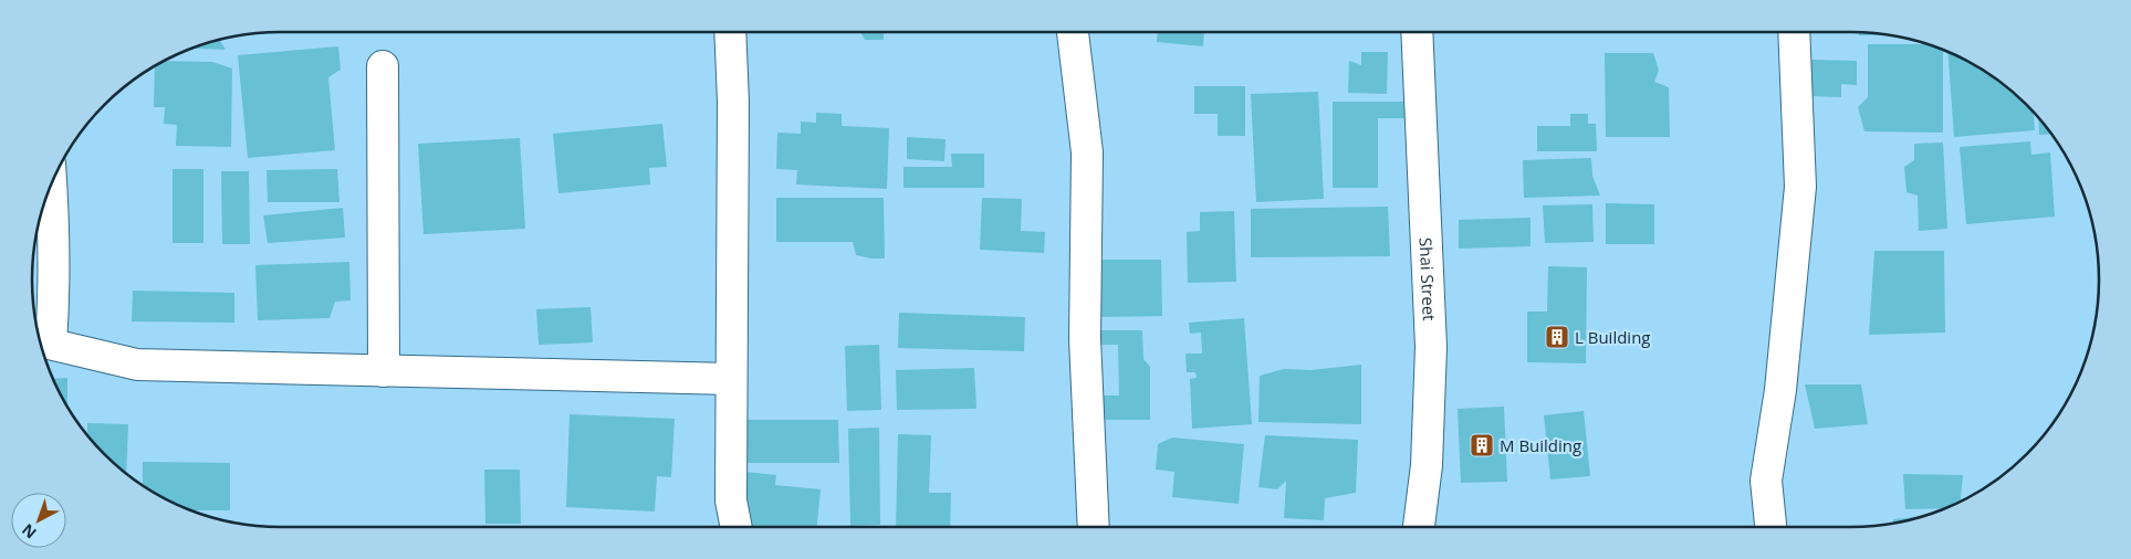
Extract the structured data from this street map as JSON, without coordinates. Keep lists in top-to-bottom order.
{
  "streets": {
    "street": ["Shai Street"]
  },
  "places": {
    "building": ["L Building", "M Building"]
  },
  "north": "bottom left"
}
